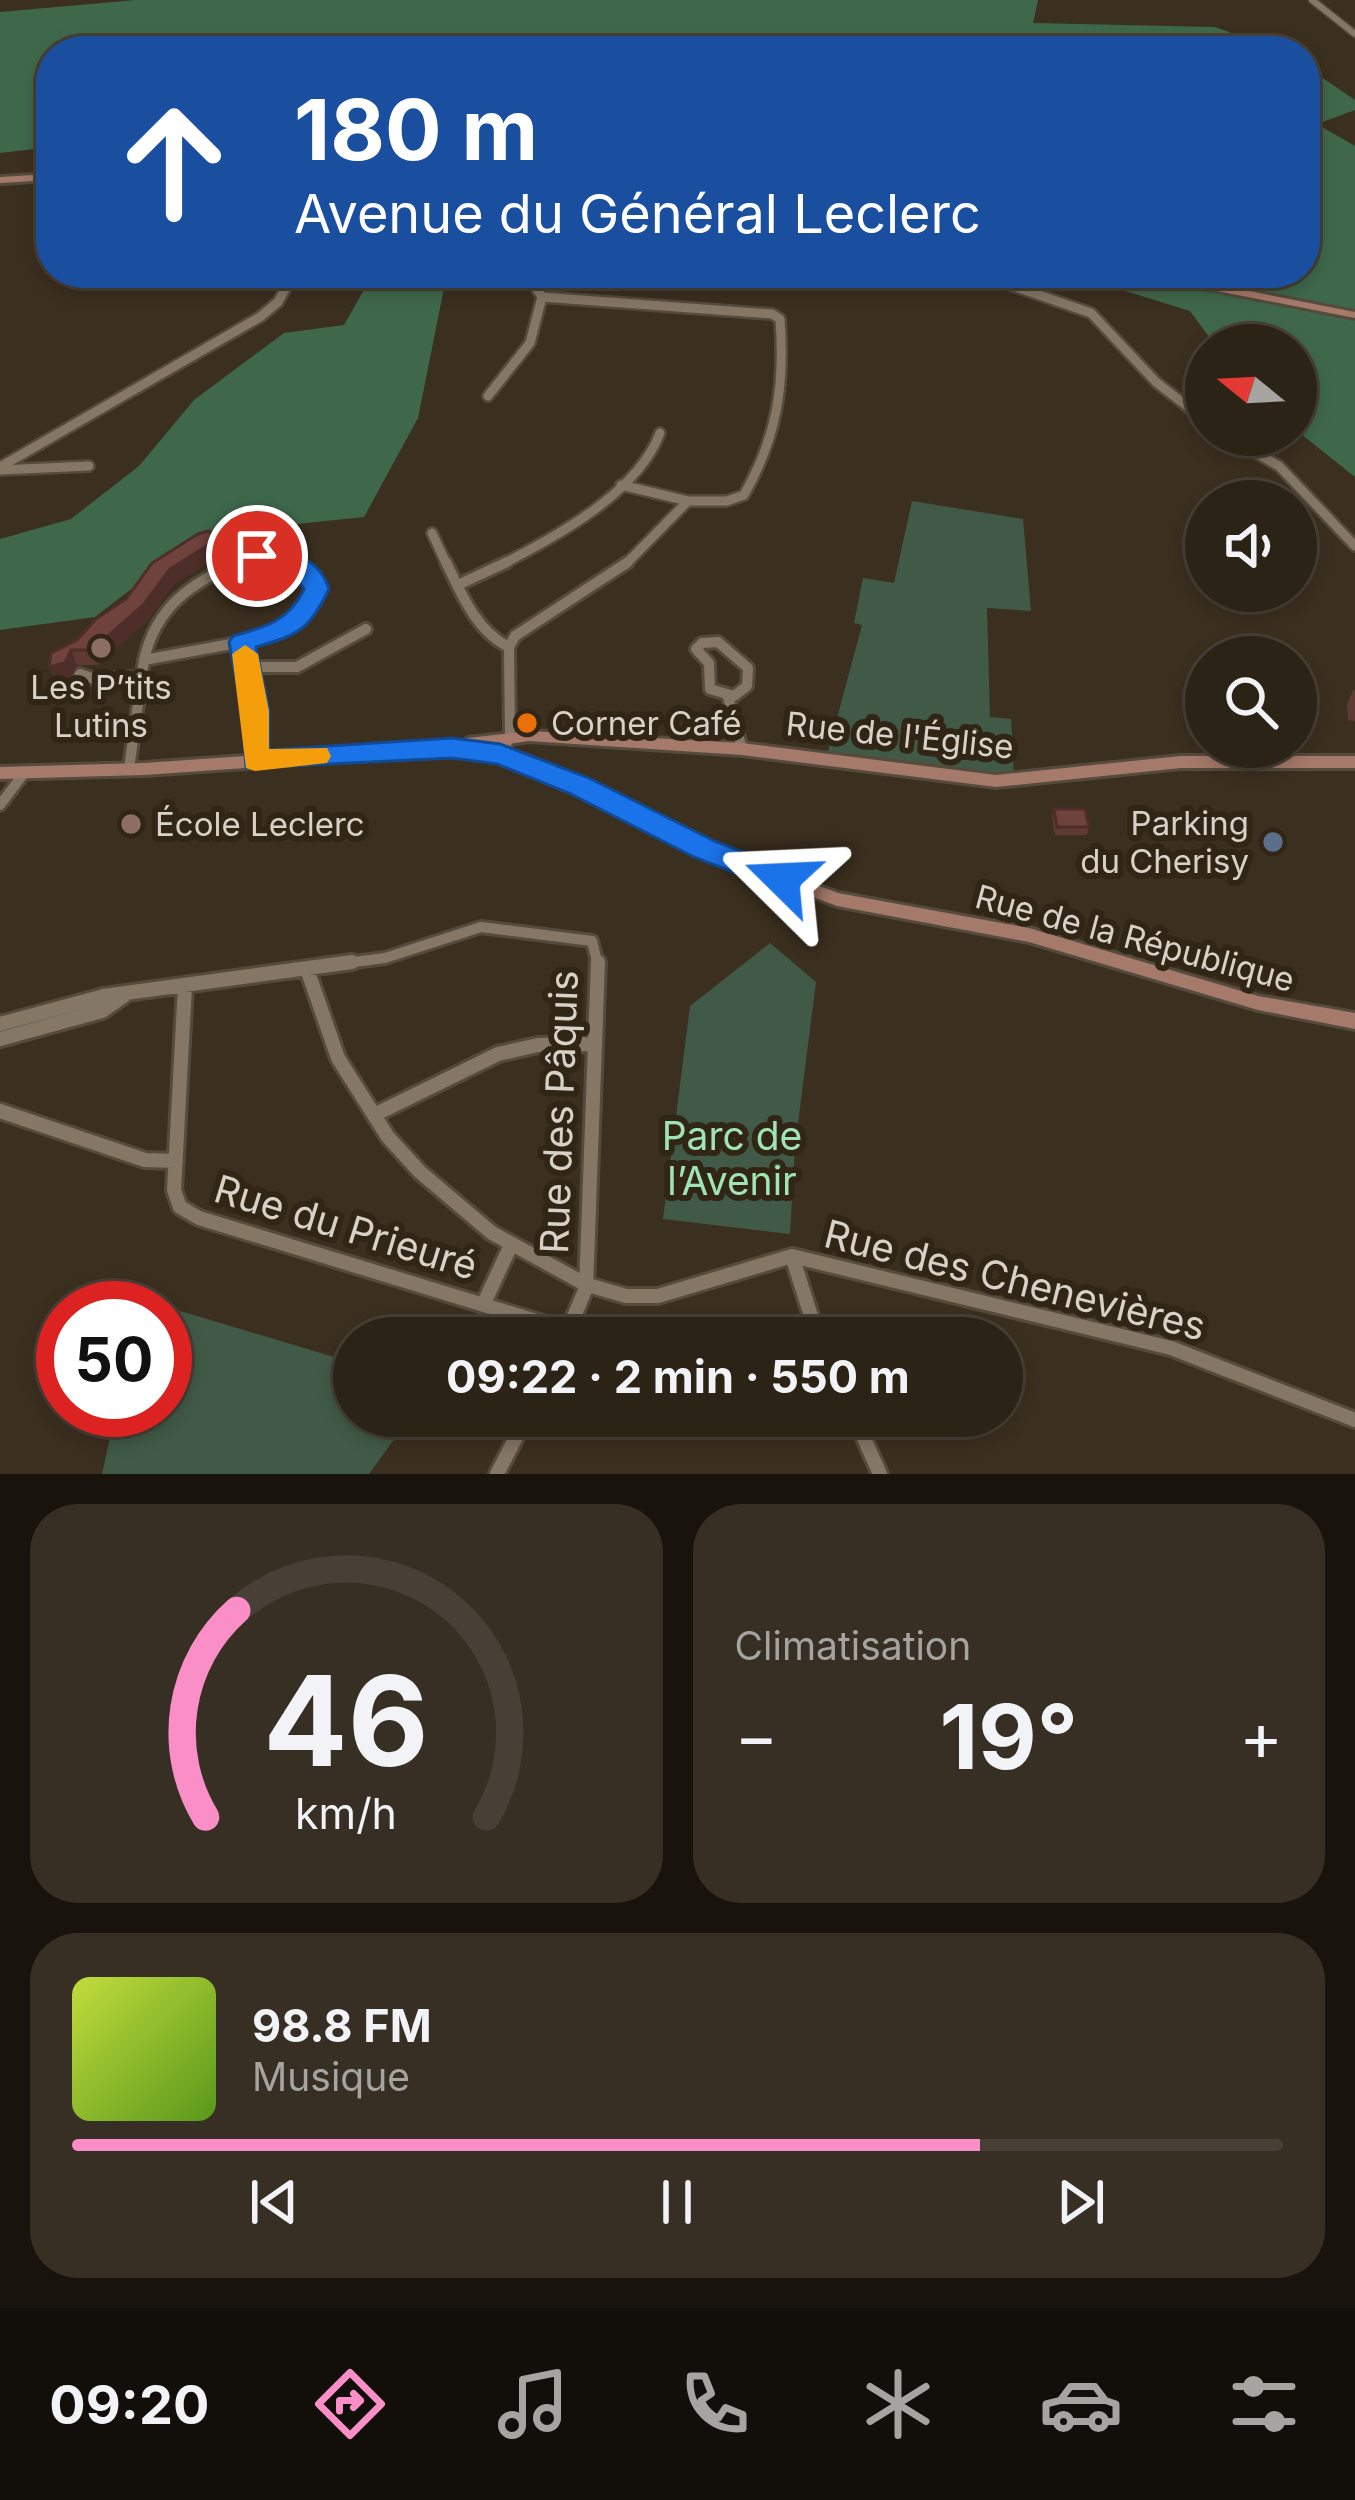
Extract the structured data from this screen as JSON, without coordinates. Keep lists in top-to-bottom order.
{
  "streets": {
    "main road": ["Rue de l'Église", "Rue de la République"],
    "street": ["Rue des Pâquis", "Rue du Prieuré", "Rue des Chenevières"]
  },
  "crossings": [
    ["Rue de l'Église", "Rue de la République"]
  ],
  "parks": ["Parc de l’Avenir"],
  "places": [
    "Les P’tits Lutins",
    "Corner Café",
    "École Leclerc",
    "Parking du Cherisy"
  ],
  "north": "left",
  "page": {
    "turn": ["180 m", "Avenue du Général Leclerc"],
    "limit": "50",
    "trip": "09:22 · 2 min · 550 m",
    "tile": "Climatisation",
    "heat": ["−", "19°", "+"],
    "song": ["98.8 FM", "Musique"],
    "tabs": "09:20",
    "gauge": ["46", "km/h"]
  }
}
